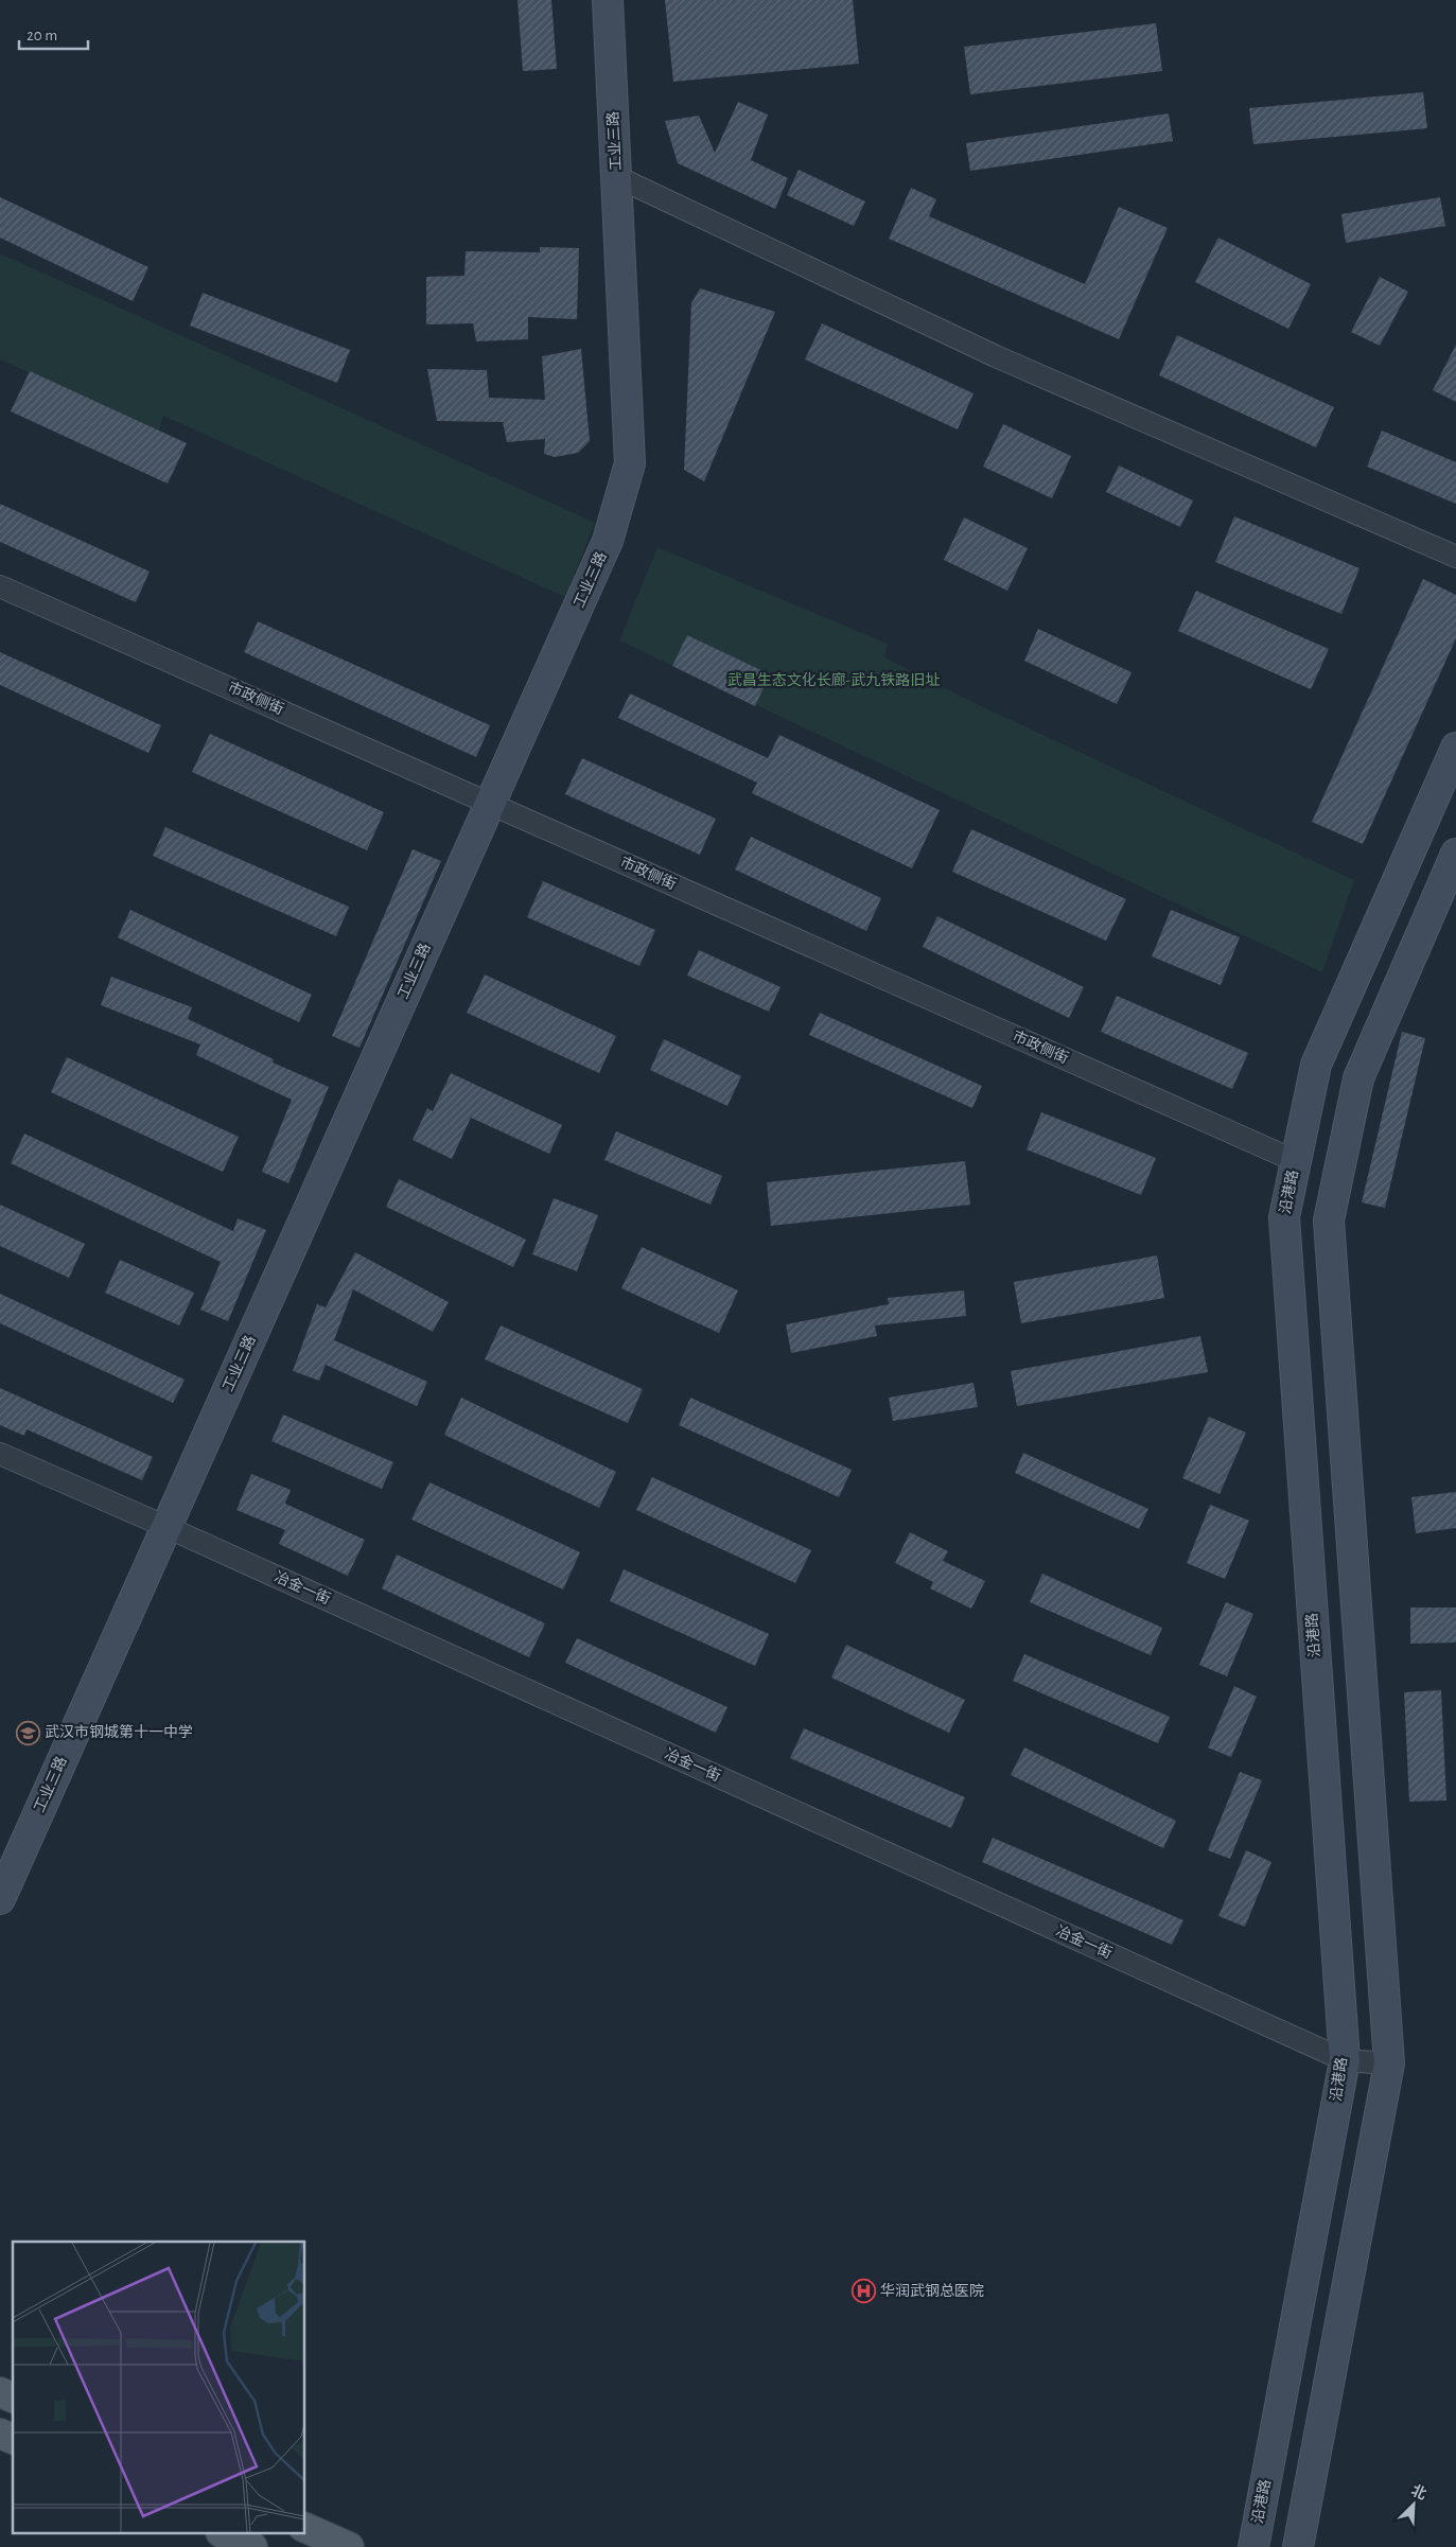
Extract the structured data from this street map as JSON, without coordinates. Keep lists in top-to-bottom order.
{
  "streets": {
    "main road": ["工业三路", "沿港路"],
    "street": ["市政侧街", "冶金一街"]
  },
  "crossings": [
    ["工业三路", "市政侧街"],
    ["工业三路", "冶金一街"],
    ["市政侧街", "沿港路"],
    ["沿港路", "冶金一街"]
  ],
  "parks": ["武昌生态文化长廊-武九铁路旧址"],
  "places": {
    "school or university": ["武汉市钢城第十一中学"],
    "hospital": ["华润武钢总医院"]
  },
  "scale_bar": "20 m",
  "north": "top right"
}
